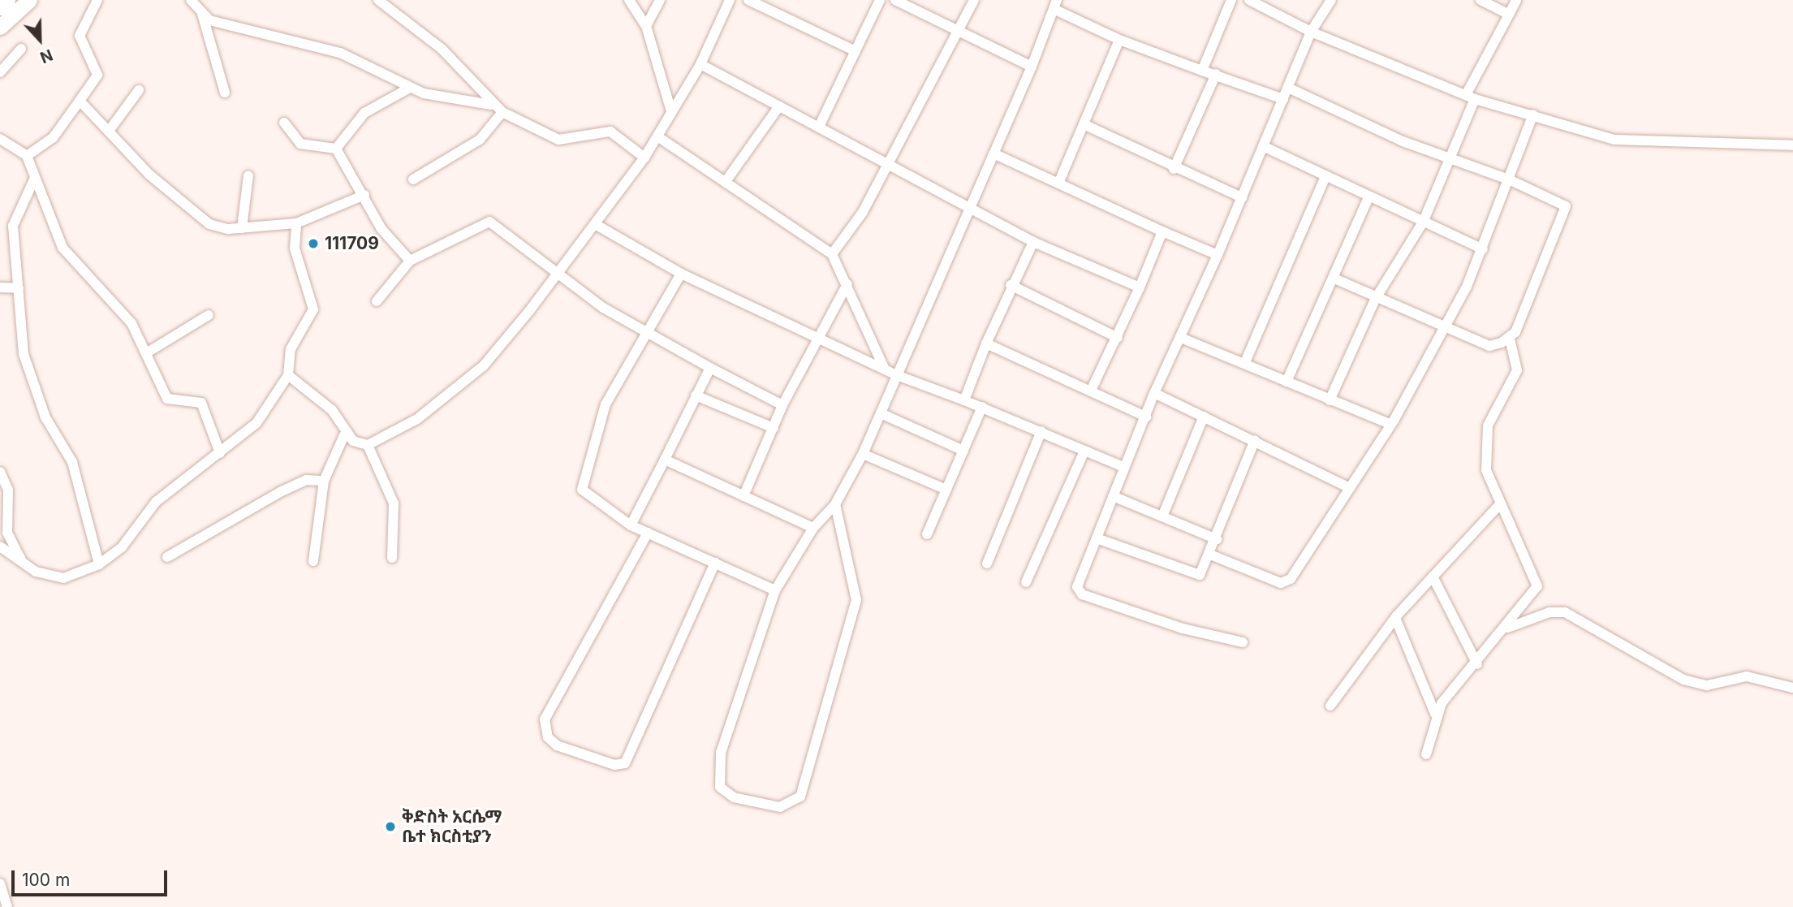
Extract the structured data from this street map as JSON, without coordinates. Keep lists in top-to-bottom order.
{
  "places": ["111709", "ቅድስት አርሴማ ቤተ ክርስቲያን"],
  "scale_bar": "100 m",
  "north": "bottom"
}
